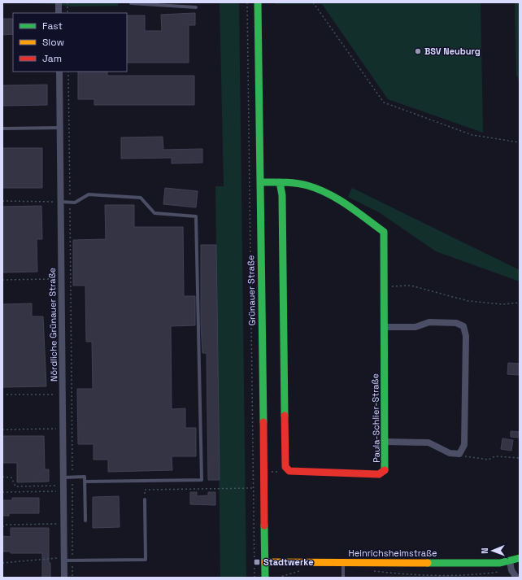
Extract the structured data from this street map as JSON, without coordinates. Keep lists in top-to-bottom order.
{
  "streets": {
    "street": [
      "Grünauer Straße",
      "Nördliche Grünauer Straße",
      "Paula-Schlier-Straße",
      "Heinrichsheimstraße"
    ]
  },
  "crossings": [
    ["Grünauer Straße", "Paula-Schlier-Straße"],
    ["Grünauer Straße", "Heinrichsheimstraße"]
  ],
  "places": {
    "other": ["BSV Neuburg"],
    "transit": ["Stadtwerke"]
  },
  "legend": ["Fast", "Slow", "Jam"],
  "north": "left"
}
